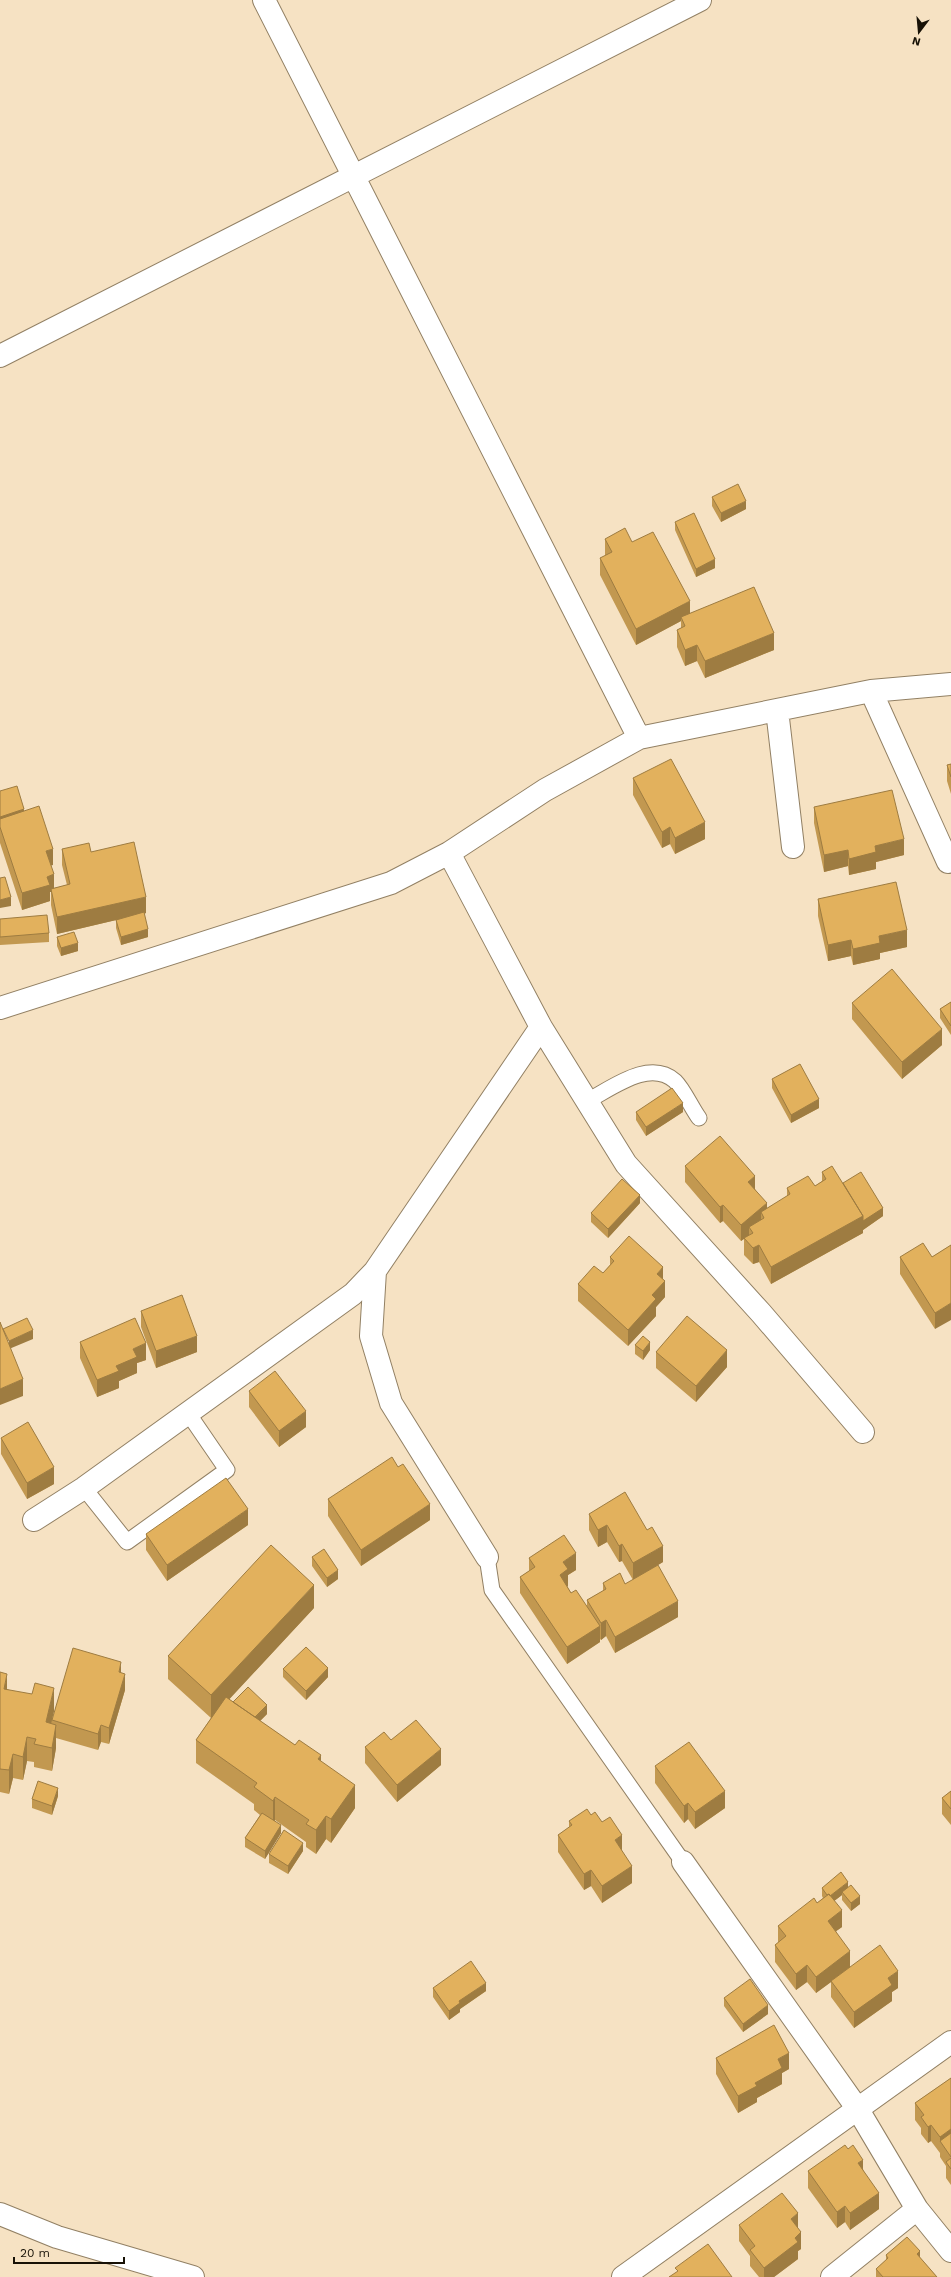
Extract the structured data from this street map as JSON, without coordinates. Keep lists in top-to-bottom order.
{
  "scale_bar": "20 m",
  "north": "bottom"
}
